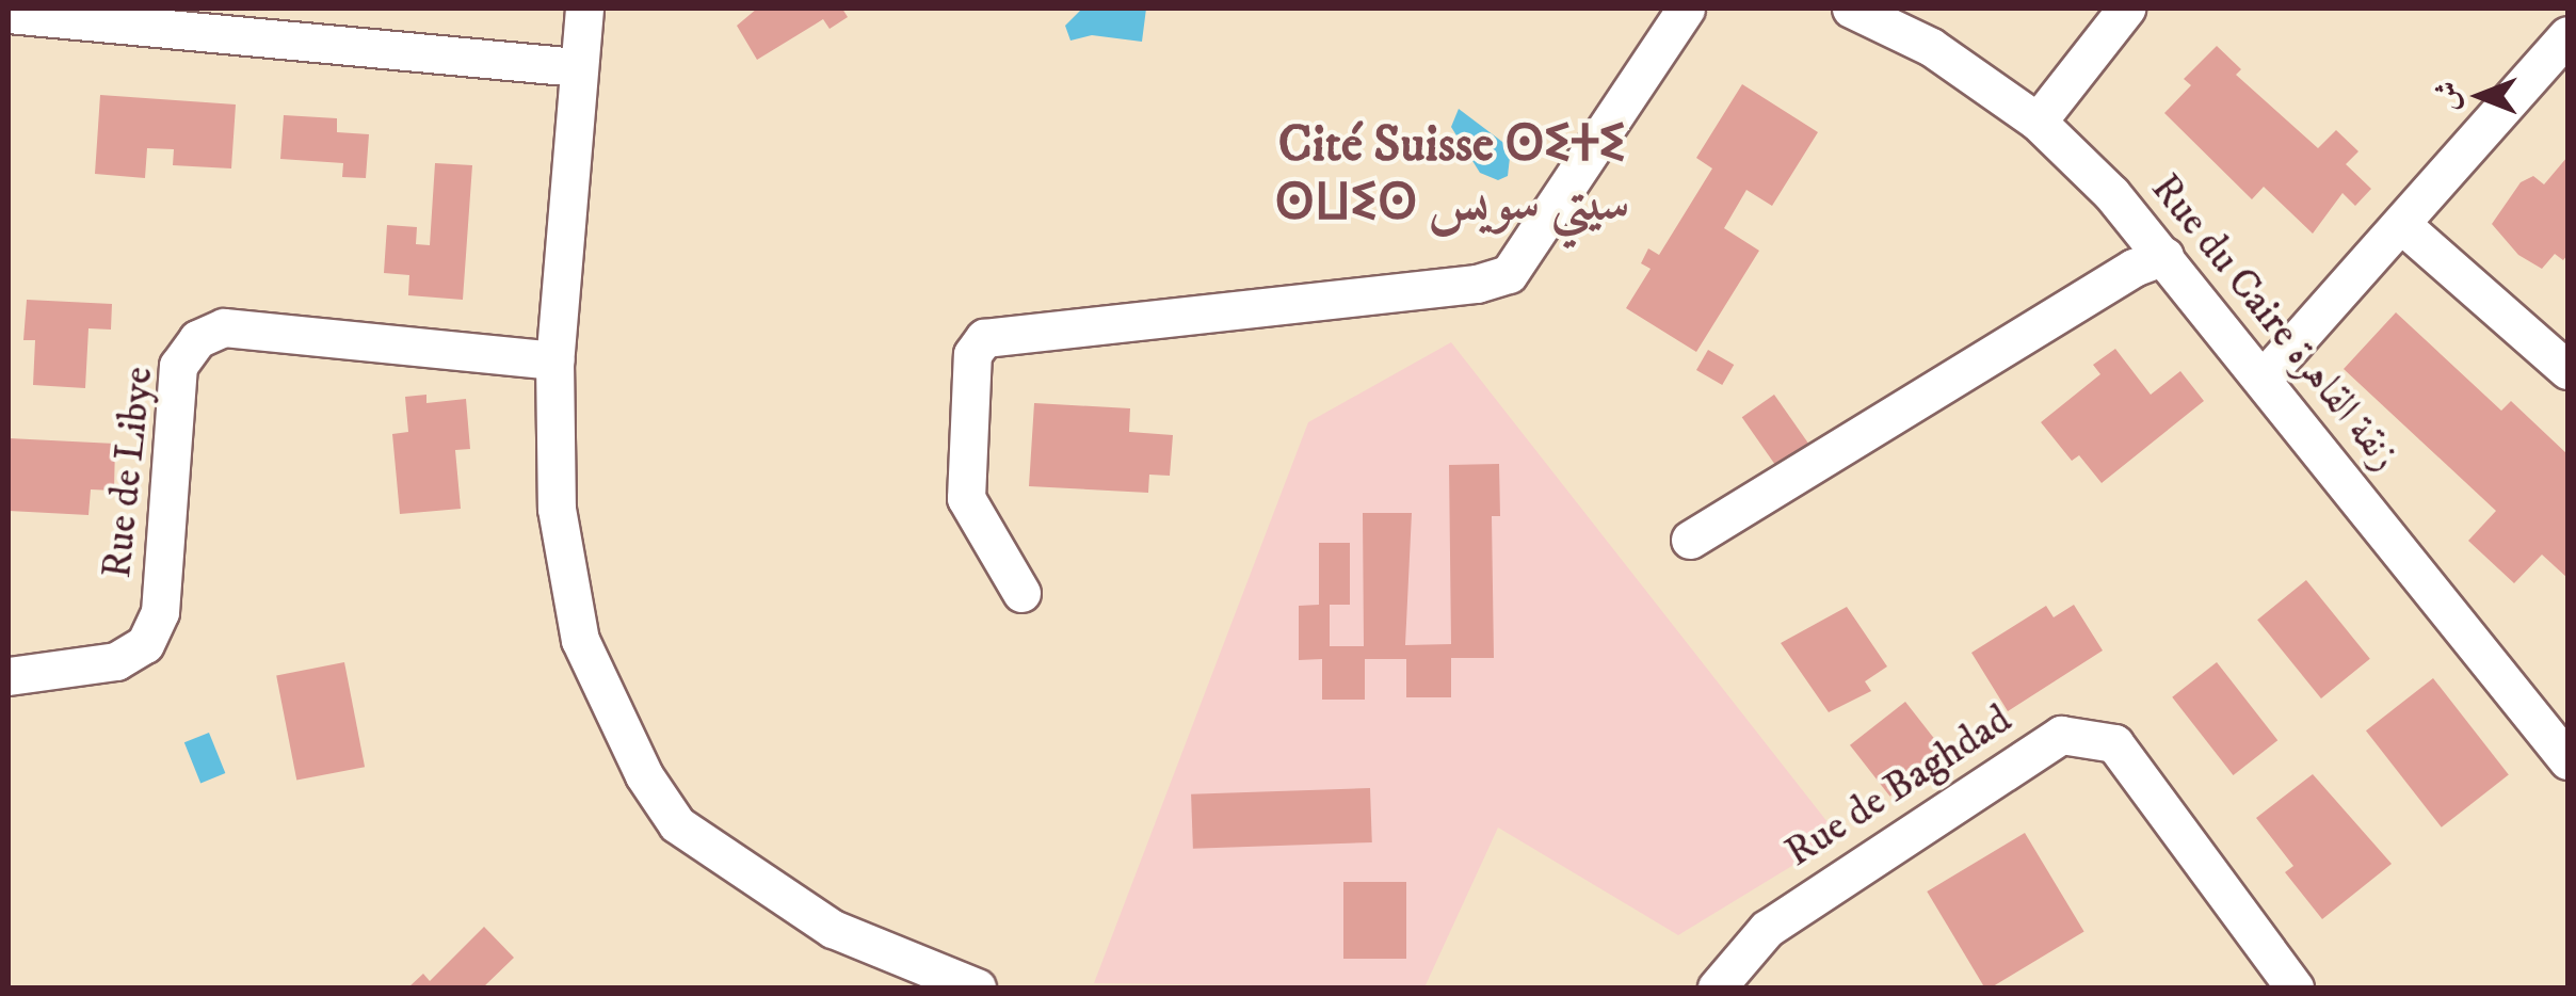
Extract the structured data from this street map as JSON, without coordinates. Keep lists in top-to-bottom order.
{
  "streets": {
    "street": ["Rue du Caire زنقة القاهرة", "Rue de Libye", "Rue de Baghdad"]
  },
  "districts": ["Cité Suisse ⵙⵉⵜⵉ ⵙⵡⵉⵙ سيتي سويس"],
  "north": "left"
}
